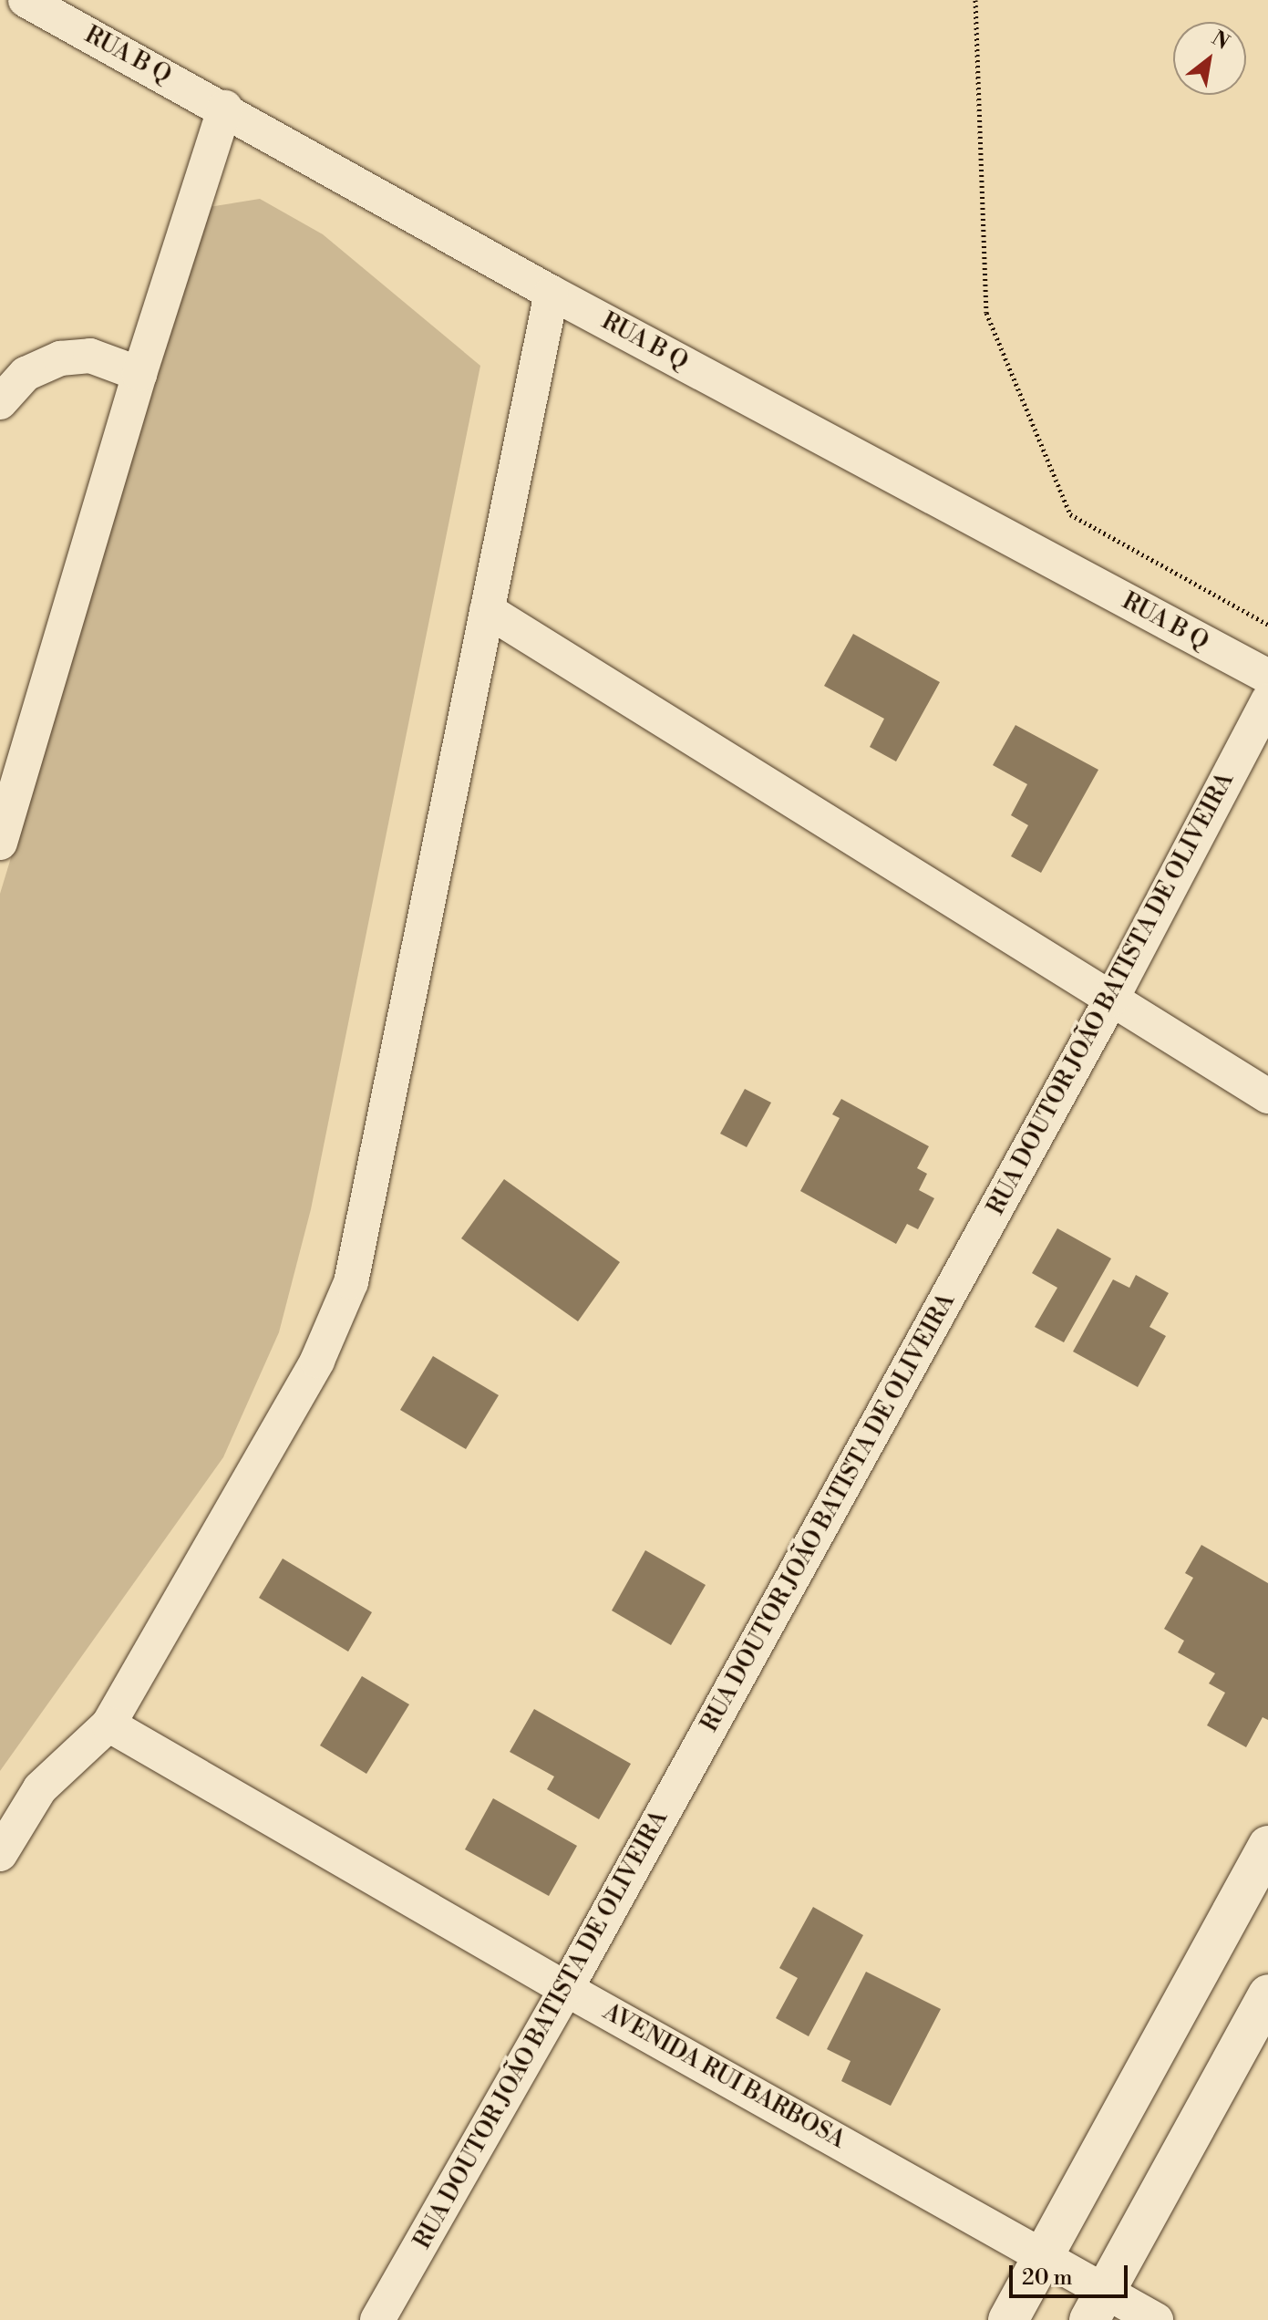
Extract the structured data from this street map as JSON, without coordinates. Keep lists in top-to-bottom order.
{
  "streets": {
    "street": ["RUA B Q", "RUA DOUTOR JOÃO BATISTA DE OLIVEIRA", "AVENIDA RUI BARBOSA"]
  },
  "crossings": [
    ["RUA DOUTOR JOÃO BATISTA DE OLIVEIRA", "AVENIDA RUI BARBOSA"]
  ],
  "scale_bar": "20 m",
  "north": "top right"
}
